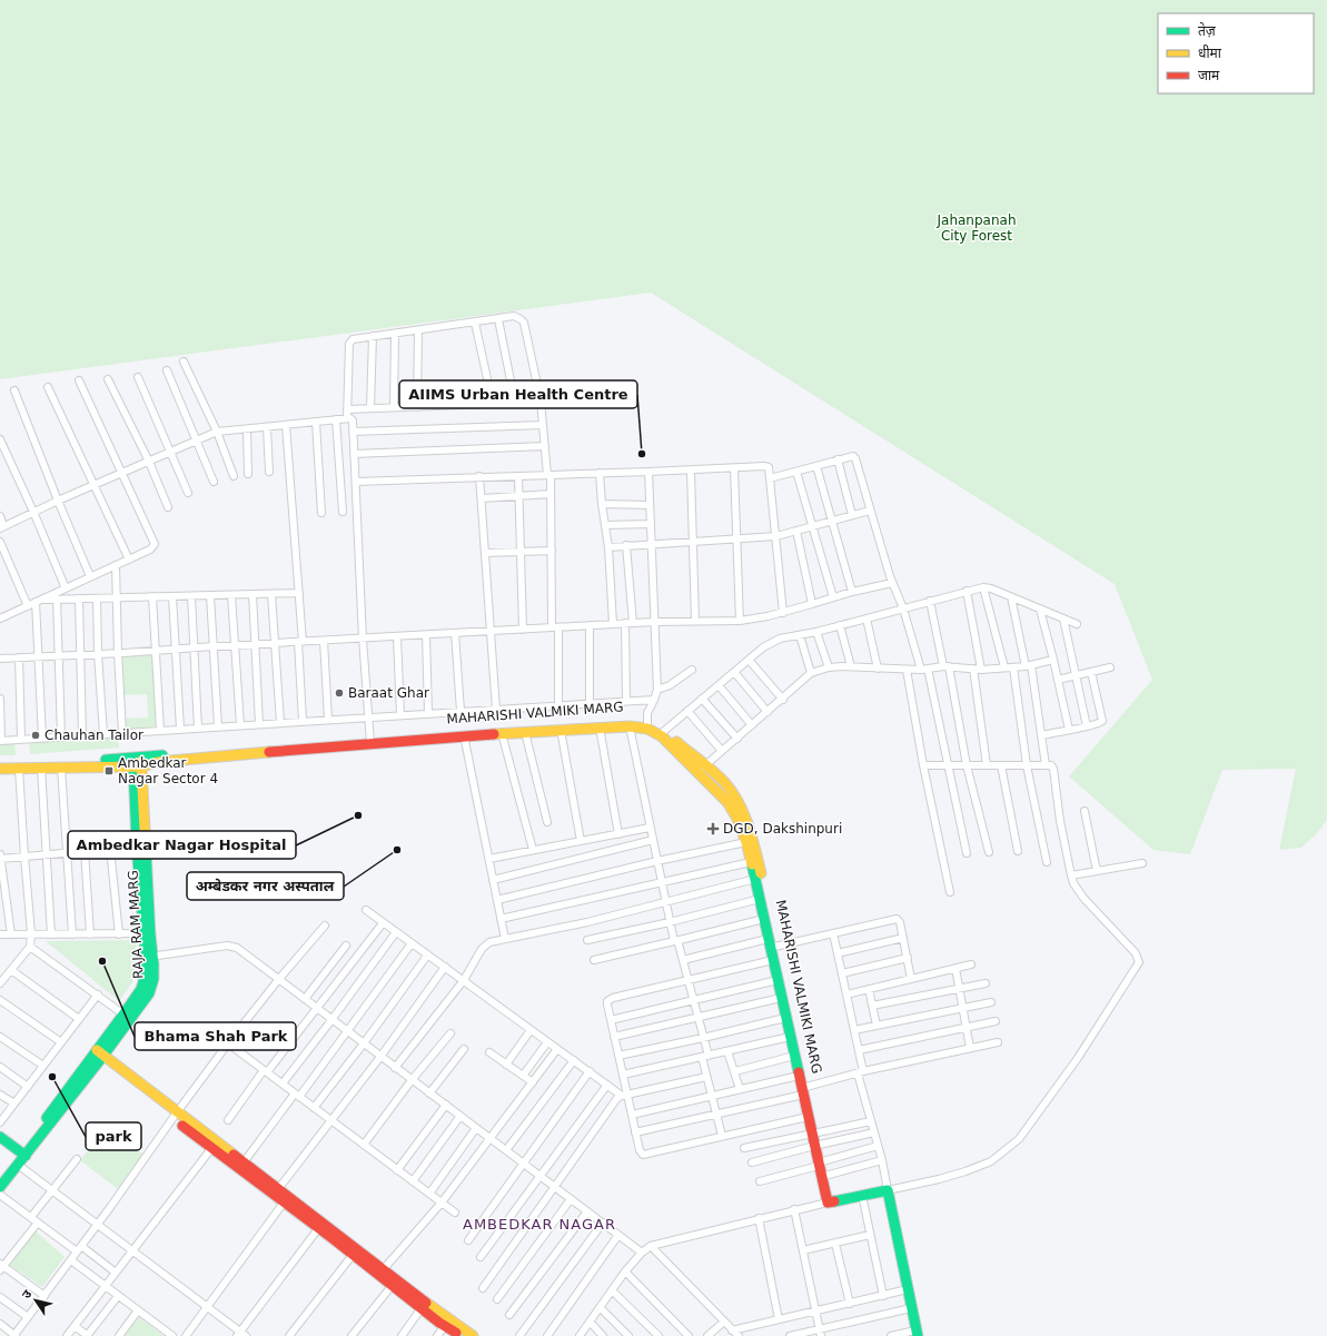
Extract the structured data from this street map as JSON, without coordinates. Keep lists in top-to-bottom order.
{
  "streets": {
    "street": ["MAHARISHI VALMIKI MARG", "RAJA RAM MARG"]
  },
  "crossings": [
    ["MAHARISHI VALMIKI MARG", "RAJA RAM MARG"]
  ],
  "districts": ["AMBEDKAR NAGAR"],
  "parks": ["Jahanpanah City Forest"],
  "places": {
    "other": [
      "AIIMS Urban Health Centre",
      "Baraat Ghar",
      "Chauhan Tailor",
      "Ambedkar Nagar Hospital",
      "अम्बेडकर नगर अस्पताल",
      "Bhama Shah Park",
      "park"
    ],
    "transit": ["Ambedkar Nagar Sector 4"],
    "health": ["DGD, Dakshinpuri"]
  },
  "legend": ["तेज़", "धीमा", "जाम"],
  "north": "top left"
}
